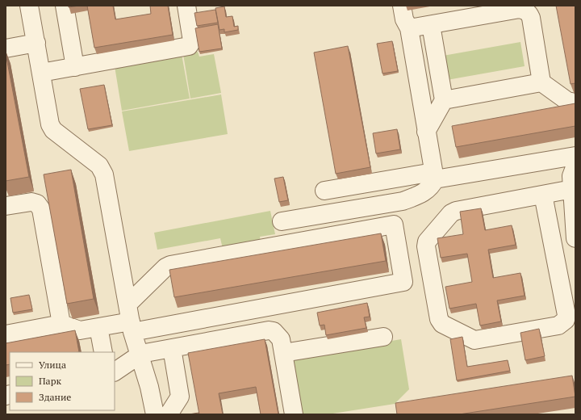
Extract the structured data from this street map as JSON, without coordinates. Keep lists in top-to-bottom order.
{
  "legend": ["Улица", "Парк", "Здание"]
}
